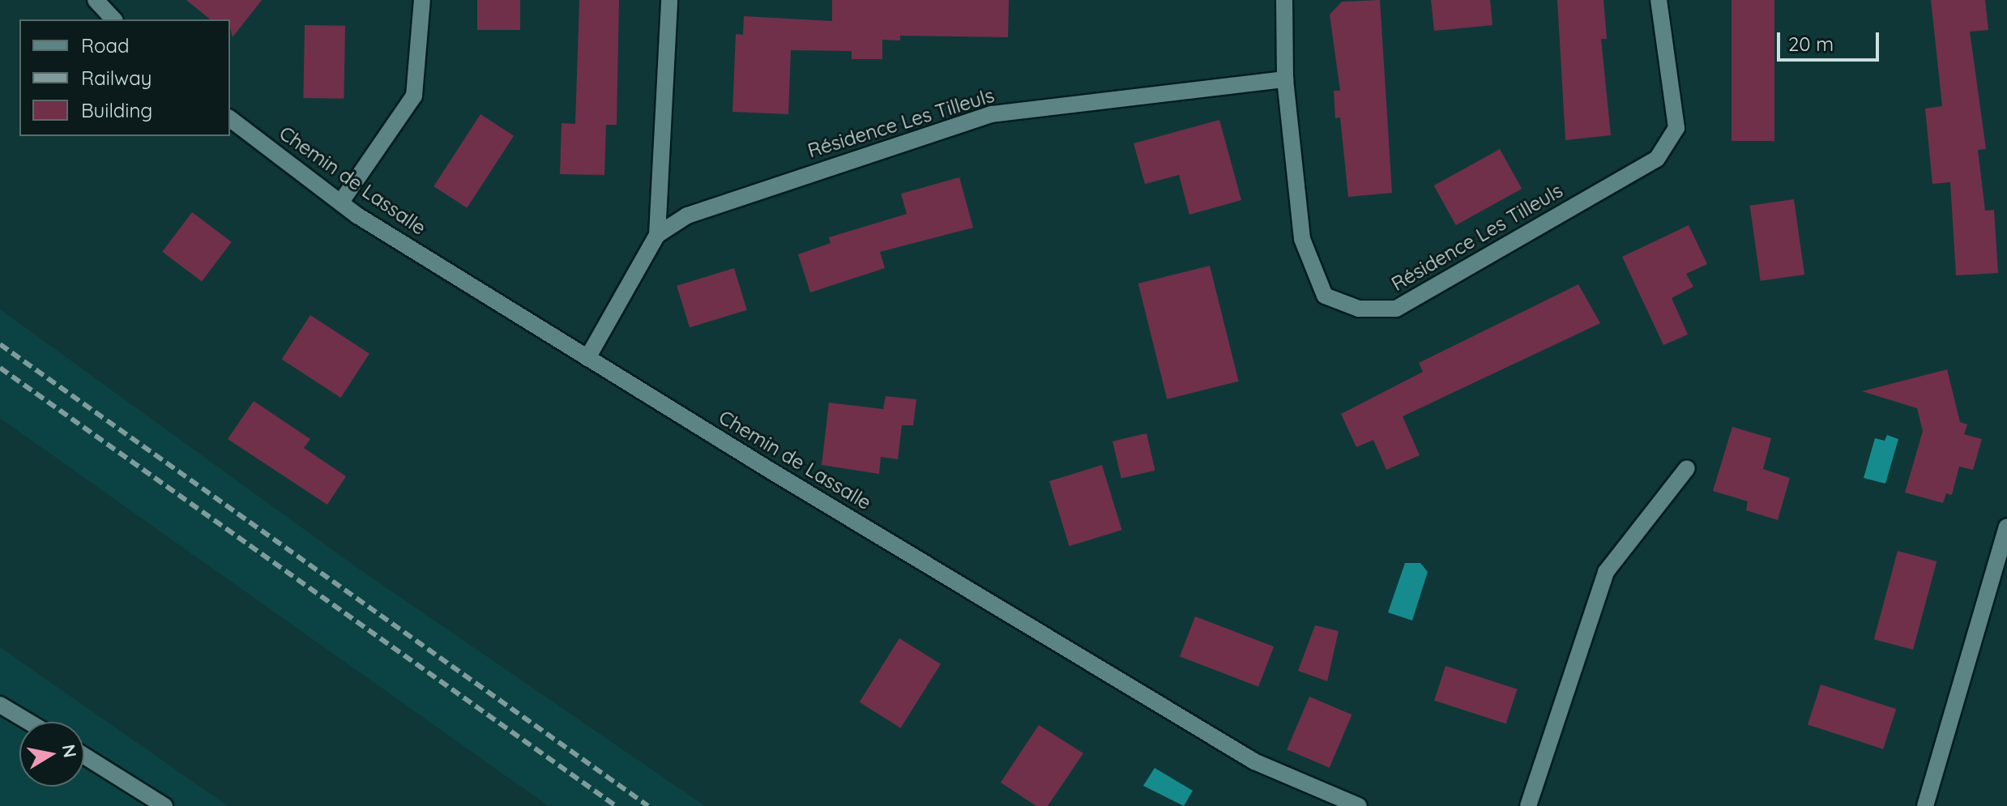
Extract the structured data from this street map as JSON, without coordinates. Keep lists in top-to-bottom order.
{
  "streets": {
    "street": ["Résidence Les Tilleuls", "Chemin de Lassalle"]
  },
  "legend": ["Road", "Railway", "Building"],
  "scale_bar": "20 m",
  "north": "right"
}
